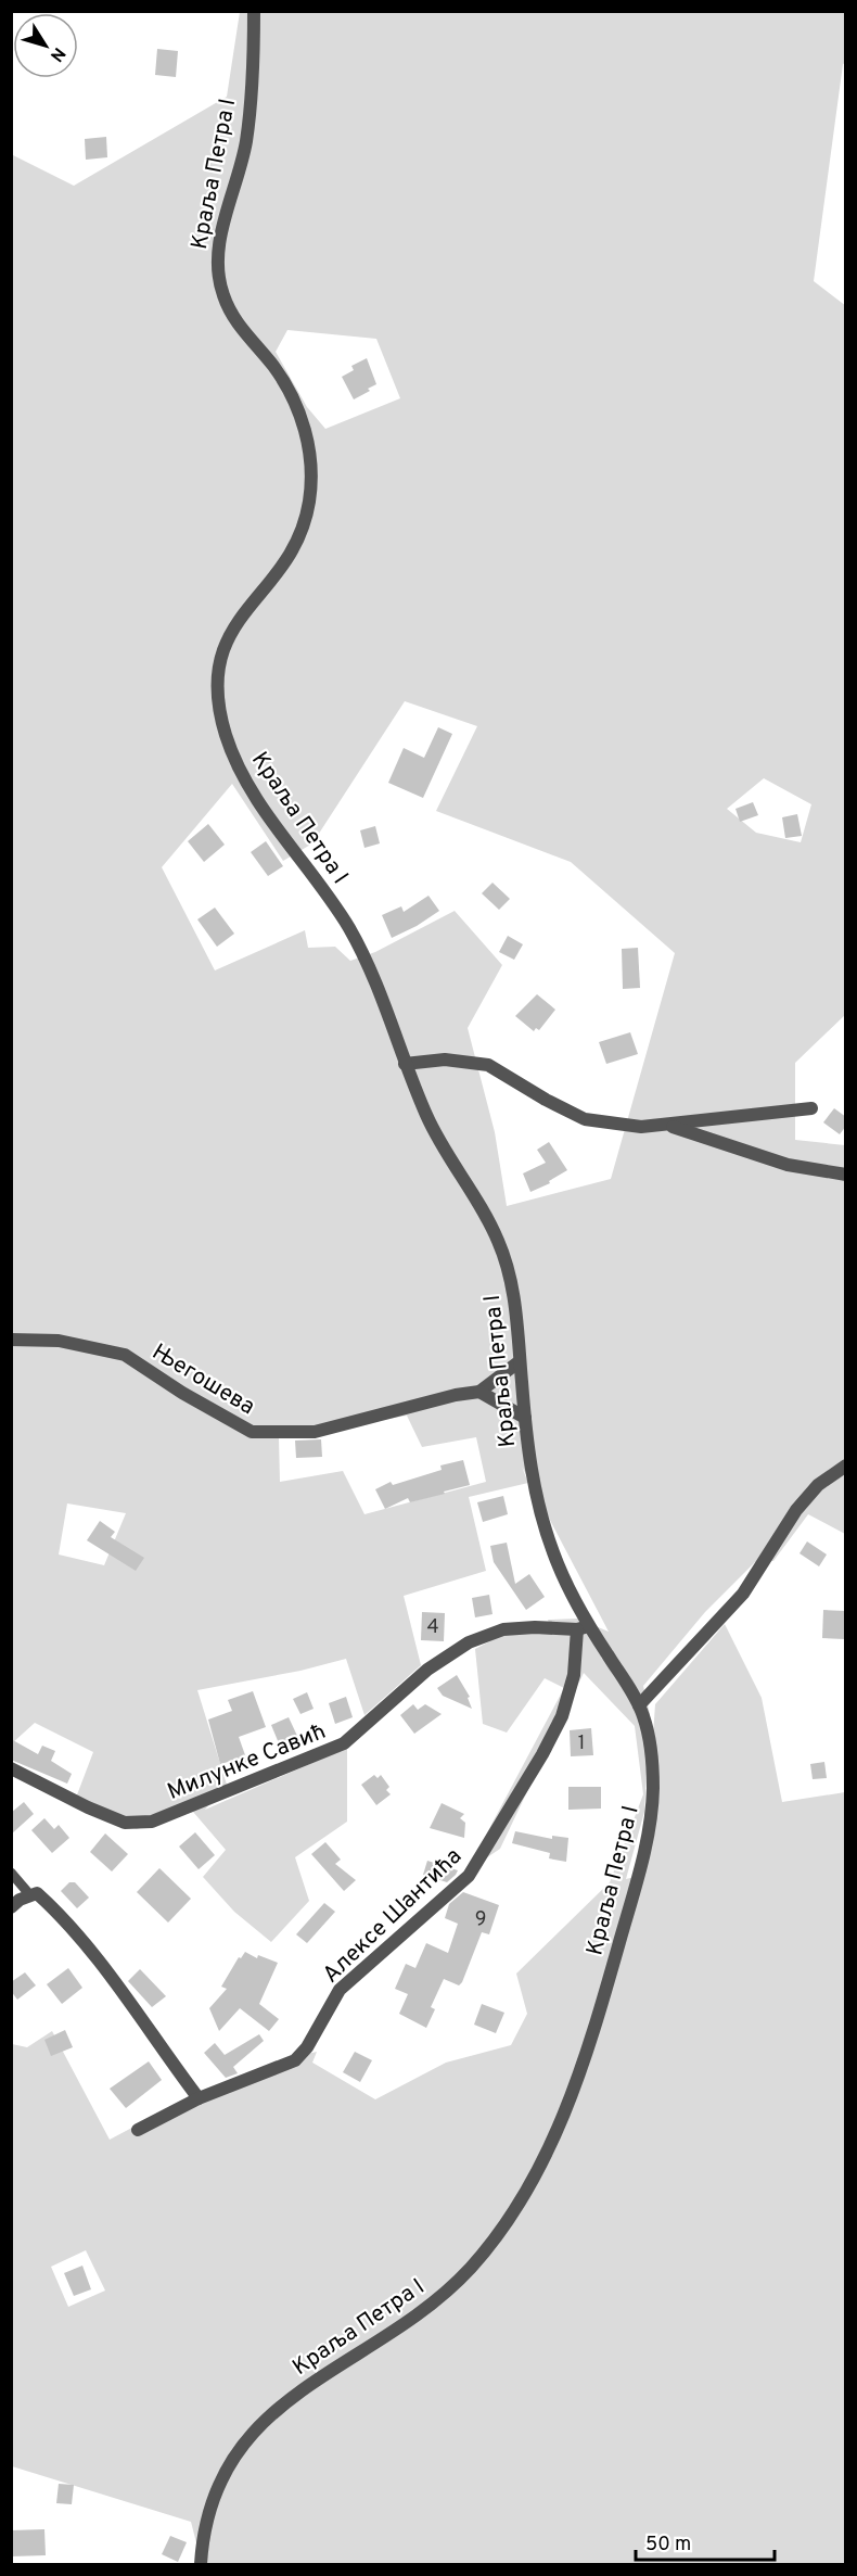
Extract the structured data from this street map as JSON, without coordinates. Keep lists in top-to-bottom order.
{
  "streets": {
    "street": [
      "Краља Петра I",
      "Његошева",
      "Милунке Савић",
      "Алексе Шантића"
    ]
  },
  "crossings": [
    ["Краља Петра I", "Његошева"],
    ["Краља Петра I", "Милунке Савић"],
    ["Краља Петра I", "Алексе Шантића"],
    ["Милунке Савић", "Алексе Шантића"]
  ],
  "house_numbers": ["4", "1", "9"],
  "scale_bar": "50 m",
  "north": "bottom right"
}
